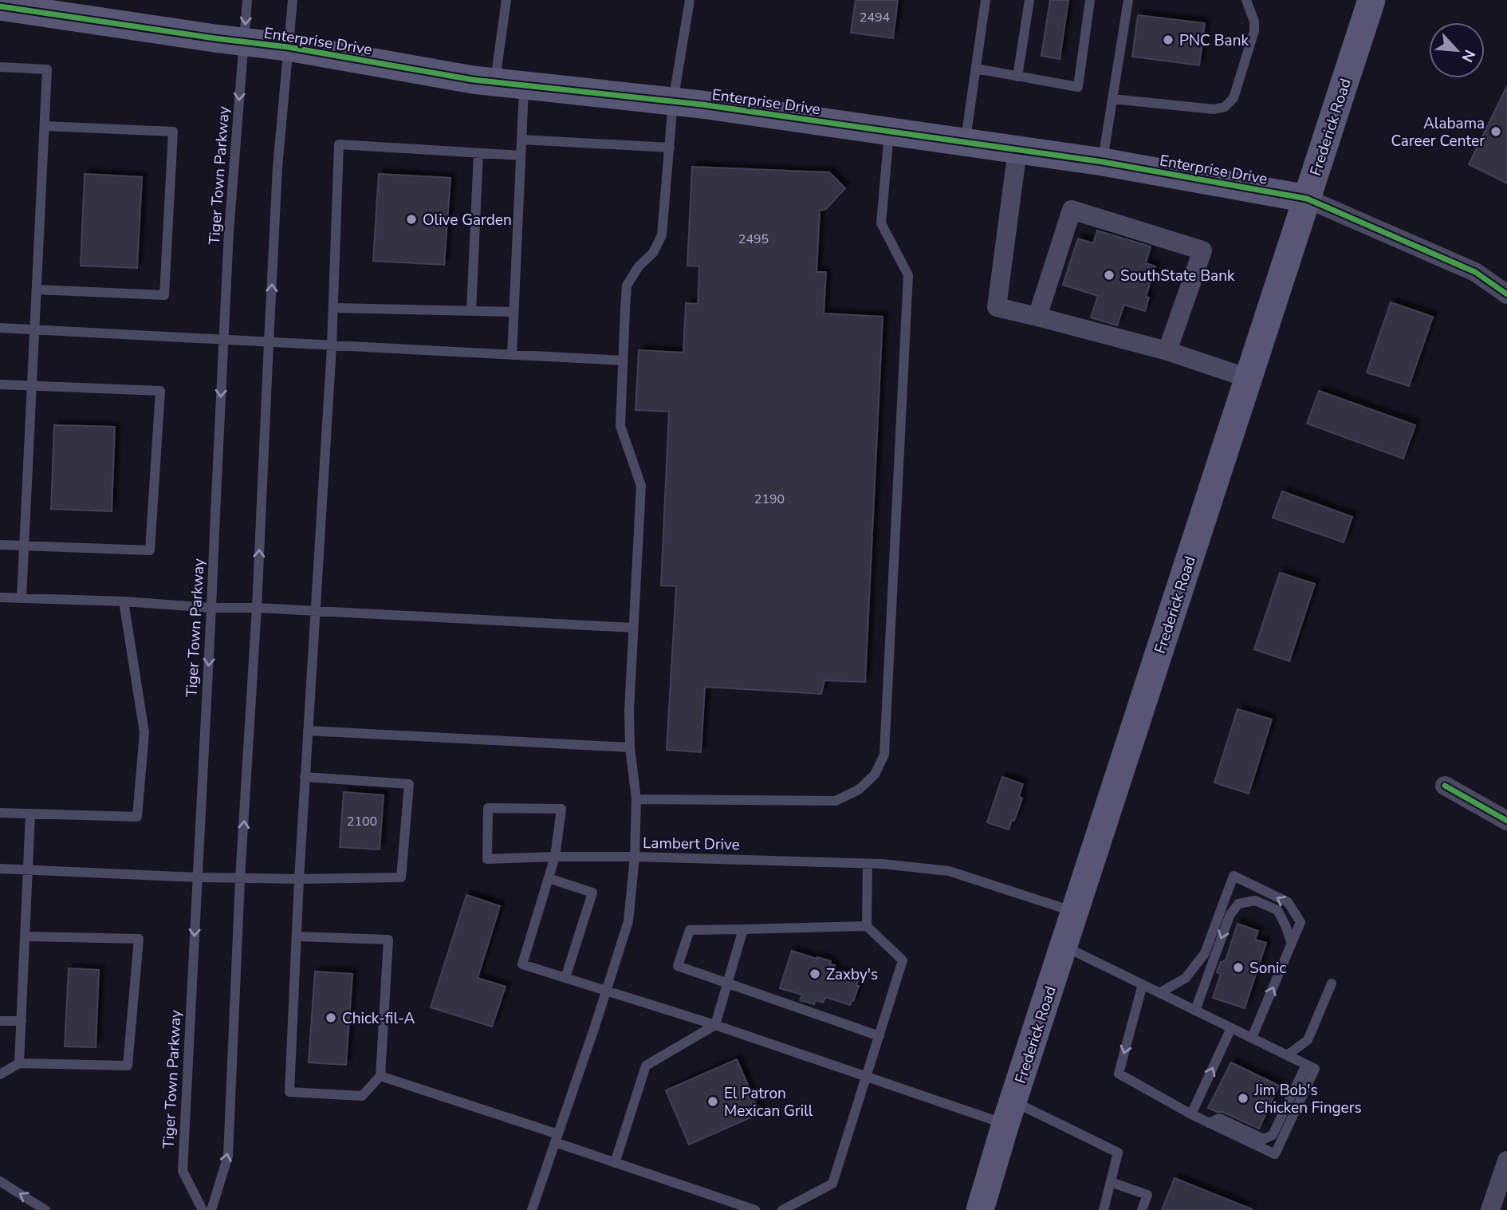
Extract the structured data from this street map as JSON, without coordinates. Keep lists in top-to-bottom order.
{
  "streets": {
    "street": ["Enterprise Drive", "Frederick Road"],
    "lane": ["Tiger Town Parkway", "Lambert Drive"]
  },
  "crossings": [
    ["Enterprise Drive", "Frederick Road"],
    ["Enterprise Drive", "Tiger Town Parkway"],
    ["Frederick Road", "Lambert Drive"]
  ],
  "places": [
    "PNC Bank",
    "Alabama Career Center",
    "Olive Garden",
    "SouthState Bank",
    "Sonic",
    "Zaxby's",
    "Chick-fil-A",
    "Jim Bob's Chicken Fingers",
    "El Patron Mexican Grill"
  ],
  "house_numbers": [
    "2494",
    "2495",
    "2190",
    "2100"
  ],
  "north": "bottom right"
}
